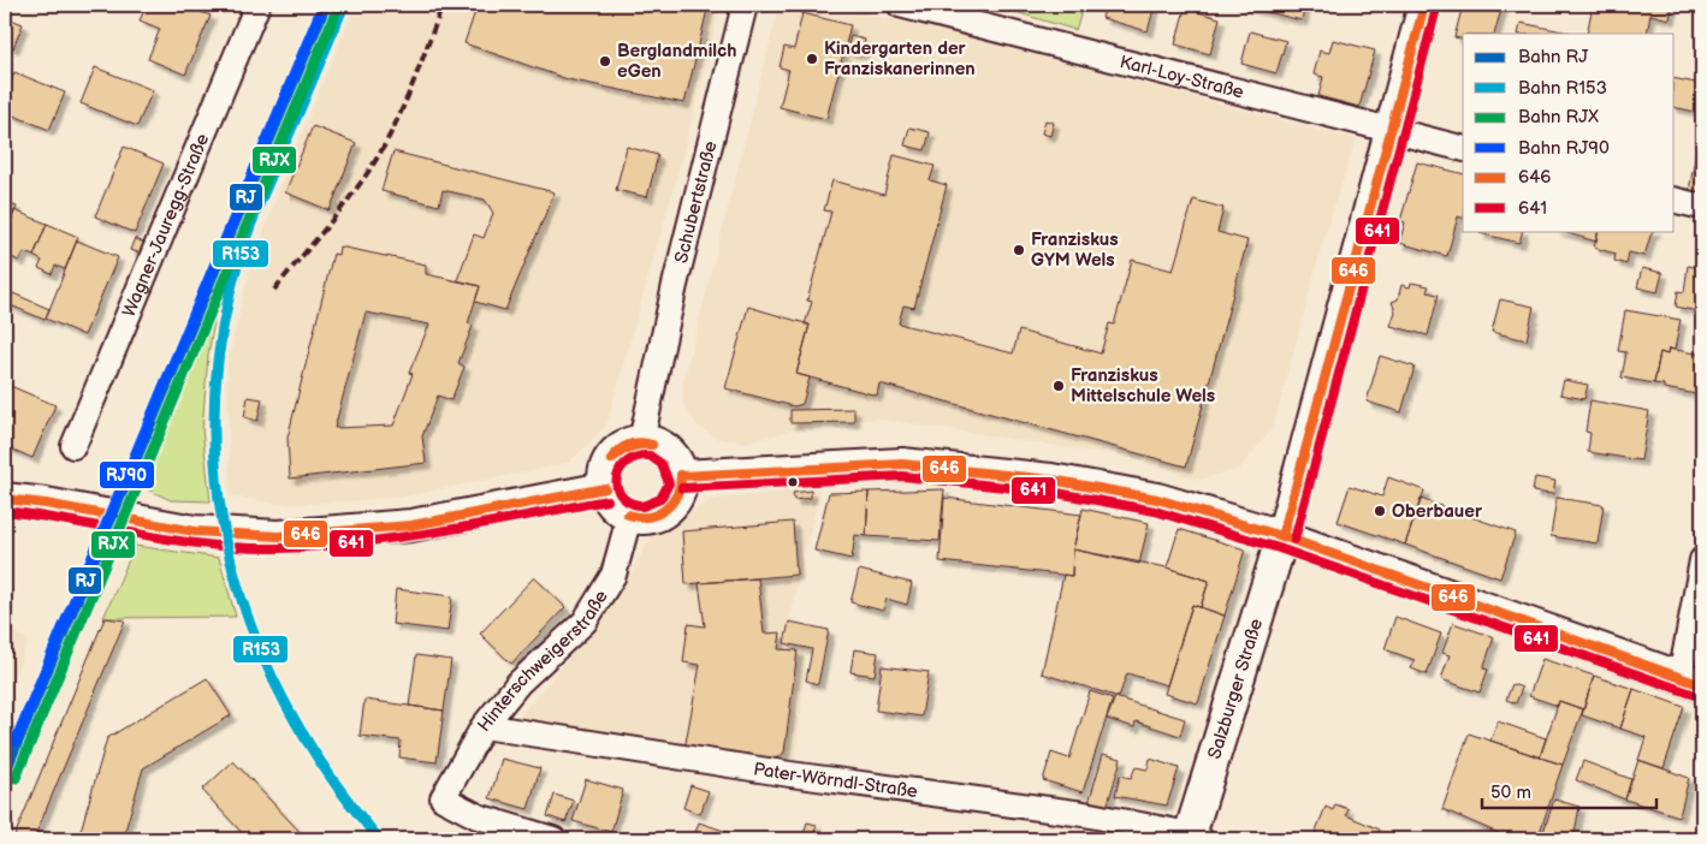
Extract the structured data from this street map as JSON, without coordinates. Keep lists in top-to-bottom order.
{
  "streets": {
    "main road": ["Salzburger Straße"],
    "street": [
      "Karl-Loy-Straße",
      "Schubertstraße",
      "Wagner-Jauregg-Straße",
      "Hinterschweigerstraße",
      "Pater-Wörndl-Straße"
    ]
  },
  "crossings": [
    ["Karl-Loy-Straße", "Salzburger Straße"],
    ["Schubertstraße", "Hinterschweigerstraße"],
    ["Hinterschweigerstraße", "Pater-Wörndl-Straße"],
    ["Salzburger Straße", "Pater-Wörndl-Straße"]
  ],
  "places": [
    "Kindergarten der Franziskanerinnen",
    "Berglandmilch eGen",
    "Franziskus GYM Wels",
    "Franziskus Mittelschule Wels",
    "Oberbauer"
  ],
  "lines": [
    "rail line RJ",
    "rail line R153",
    "transit line 646",
    "transit line 641",
    "rail line RJX",
    "rail line RJ90"
  ],
  "legend": [
    "Bahn RJ",
    "Bahn R153",
    "Bahn RJX",
    "Bahn RJ90",
    "646",
    "641"
  ],
  "scale_bar": "50 m"
}
